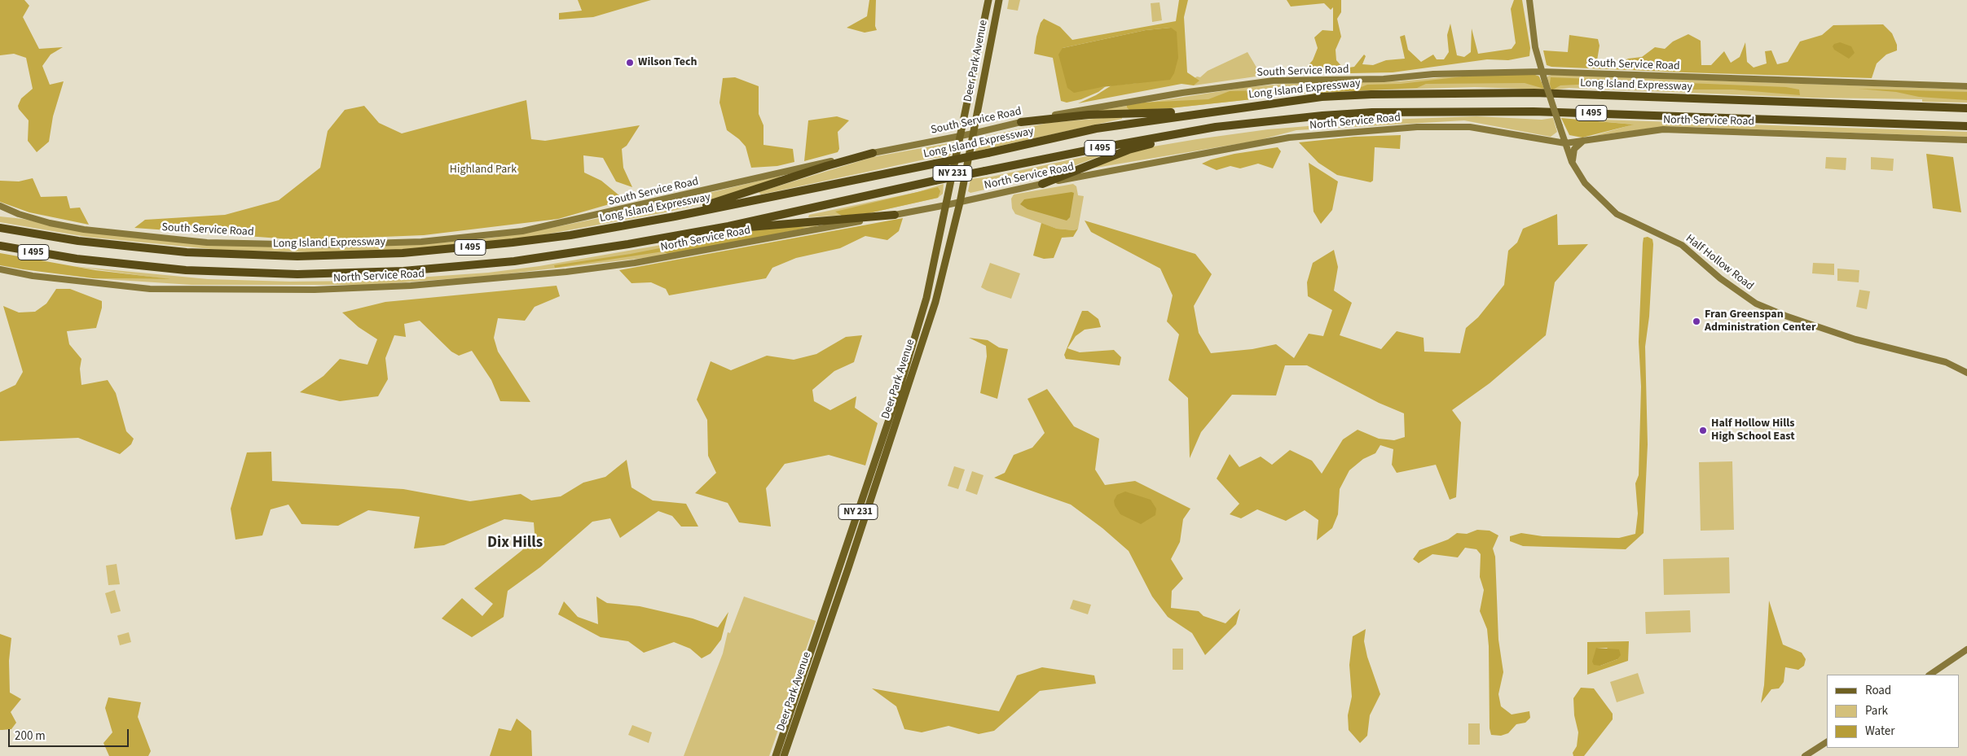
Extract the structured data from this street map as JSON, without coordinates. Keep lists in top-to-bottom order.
{
  "streets": {
    "highway": ["Long Island Expressway", "I 495"],
    "main road": [
      "Deer Park Avenue",
      "South Service Road",
      "North Service Road",
      "NY 231",
      "Half Hollow Road"
    ]
  },
  "crossings": [
    ["Deer Park Avenue", "South Service Road"],
    ["Deer Park Avenue", "North Service Road"],
    ["South Service Road", "Half Hollow Road"],
    ["North Service Road", "Half Hollow Road"]
  ],
  "districts": ["Dix Hills"],
  "parks": ["Highland Park"],
  "places": ["Wilson Tech", "Fran Greenspan Administration Center", "Half Hollow Hills High School East"],
  "legend": ["Road", "Park", "Water"],
  "scale_bar": "200 m"
}
